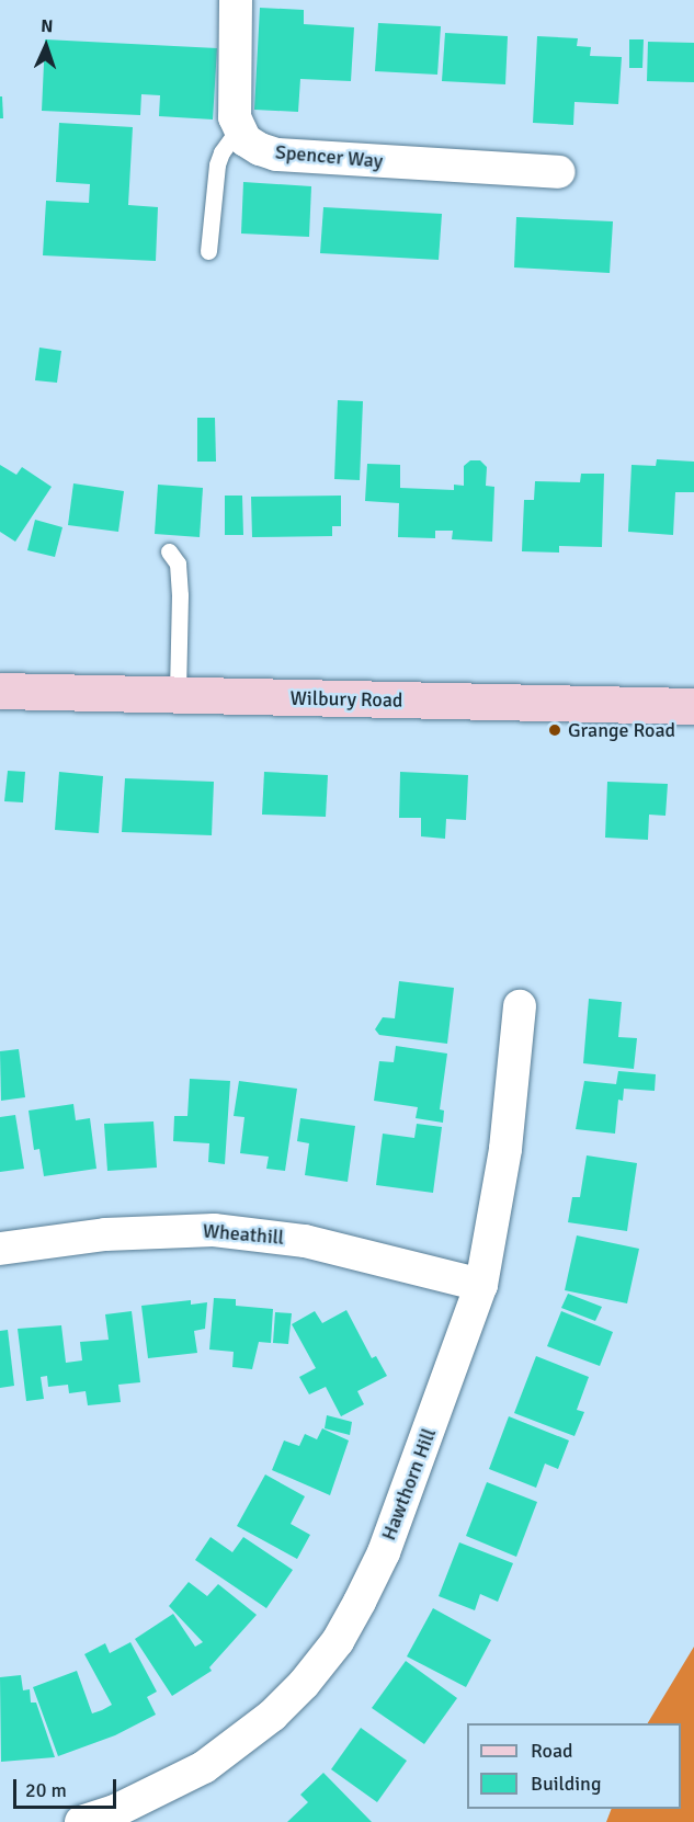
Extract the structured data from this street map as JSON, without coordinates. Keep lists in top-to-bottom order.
{
  "streets": {
    "street": [
      "Spencer Way",
      "Wilbury Road",
      "Wheathill",
      "Hawthorn Hill"
    ]
  },
  "crossings": [
    ["Wheathill", "Hawthorn Hill"]
  ],
  "places": ["Grange Road"],
  "legend": ["Road", "Building"],
  "scale_bar": "20 m",
  "north": "top"
}
